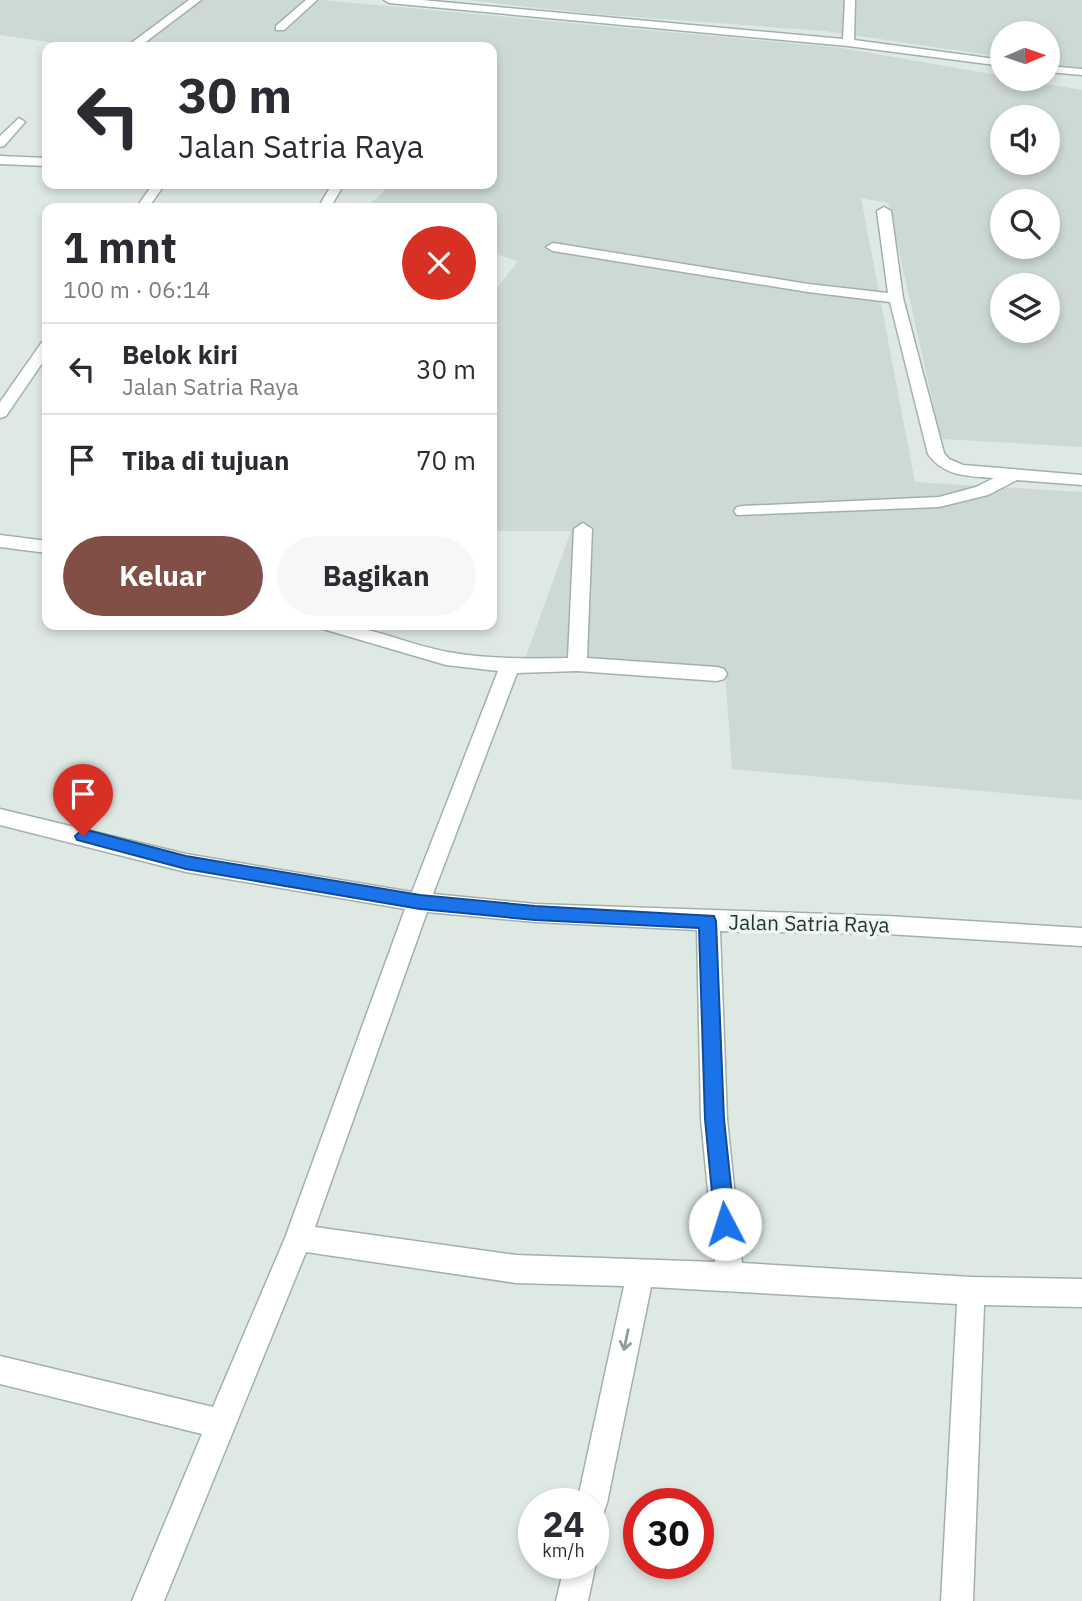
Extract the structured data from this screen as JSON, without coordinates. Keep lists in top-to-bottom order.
{
  "streets": {
    "street": ["Jalan Satria Raya"]
  },
  "north": "right",
  "page": {
    "turn": ["30 m", "Jalan Satria Raya"],
    "heading": ["1 mnt", "100 m · 06:14"],
    "list": [
      {
        "name": "Belok kiri",
        "note": "Jalan Satria Raya",
        "value": "30 m"
      },
      {
        "name": "Tiba di tujuan",
        "value": "70 m"
      }
    ],
    "buttons": ["Keluar", "Bagikan"],
    "speed": "24 km/h",
    "limit": "30"
  }
}
